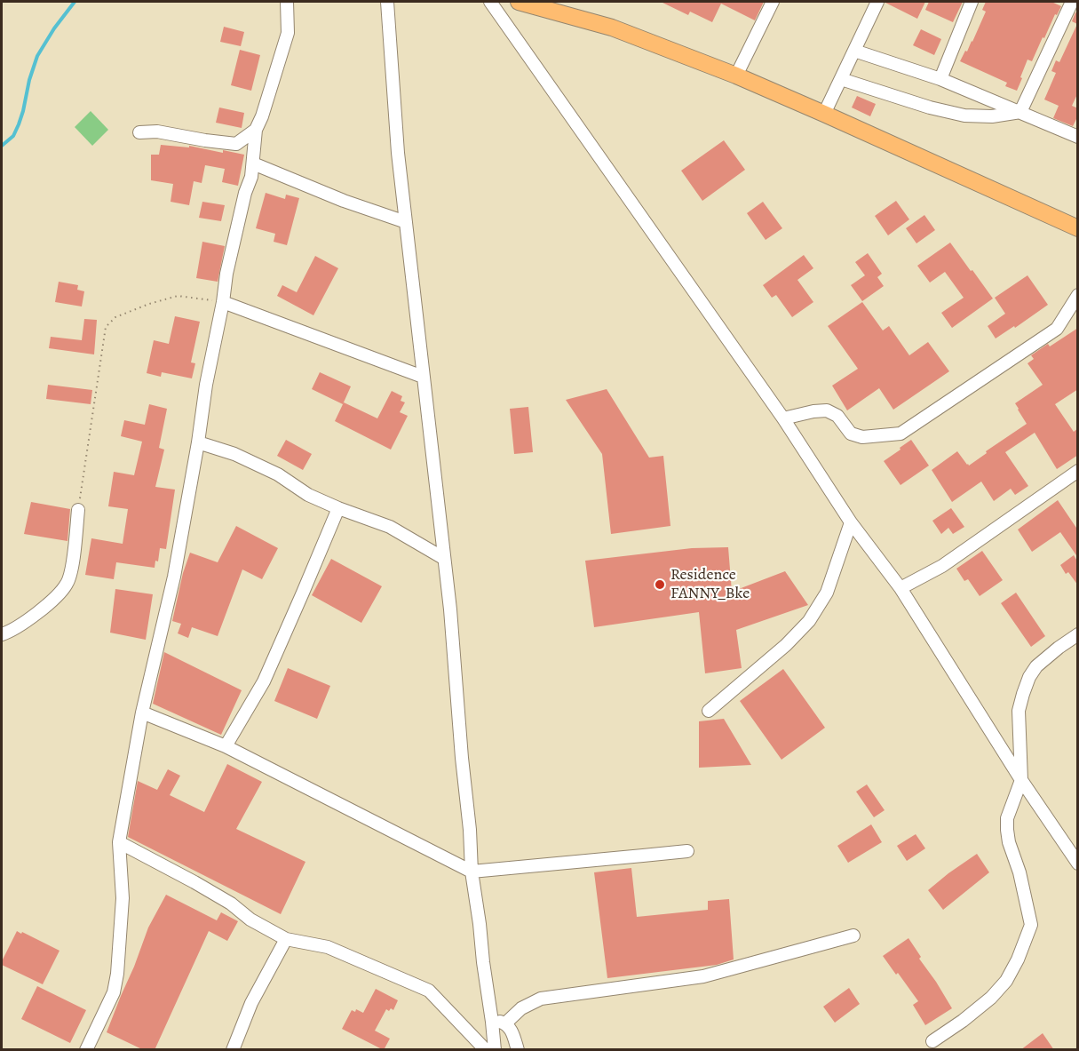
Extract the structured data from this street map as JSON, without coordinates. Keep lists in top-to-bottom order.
{
  "places": ["Residence FANNY_Bke"]
}
